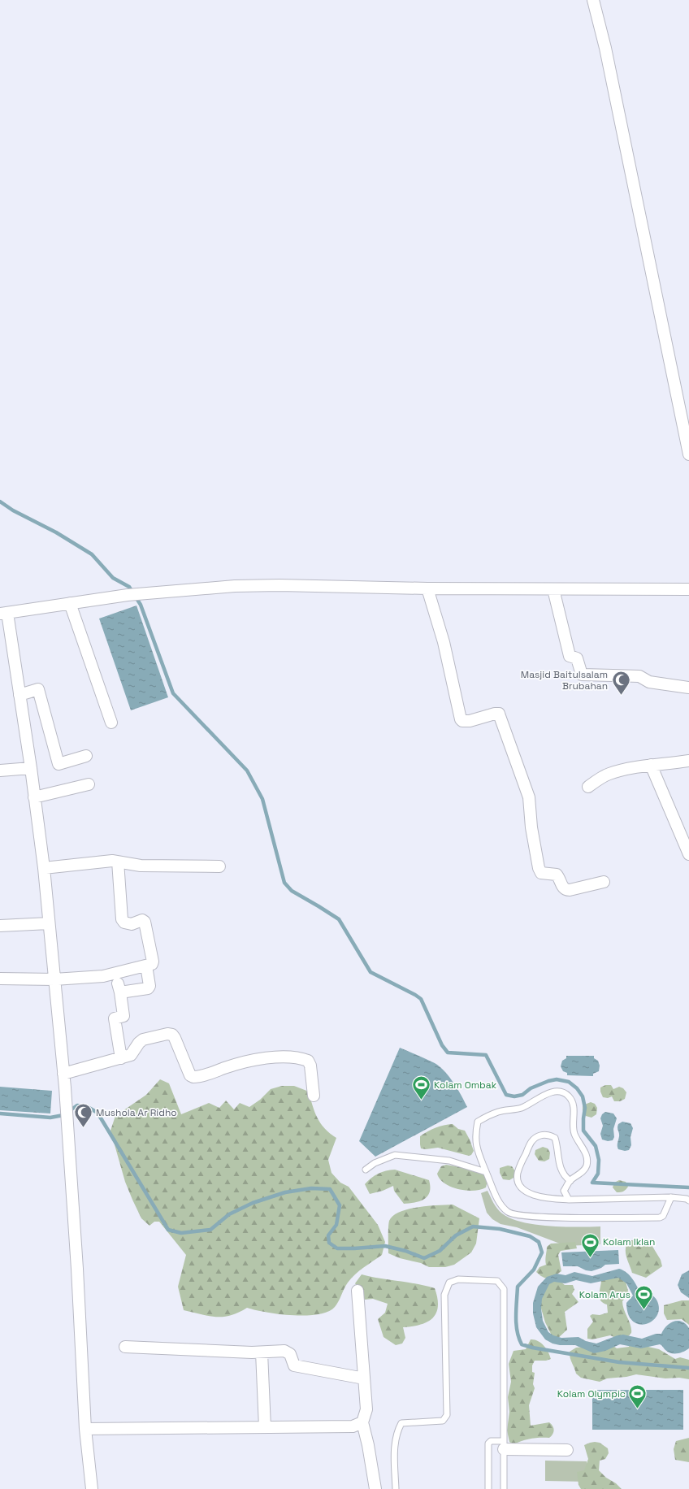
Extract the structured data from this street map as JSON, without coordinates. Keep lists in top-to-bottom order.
{
  "places": {
    "mosque": ["Masjid Baitulsalam Brubahan", "Mushola Ar Ridho"],
    "sports": [
      "Kolam Ombak",
      "Kolam Iklan",
      "Kolam Arus",
      "Kolam Olympic"
    ]
  }
}
